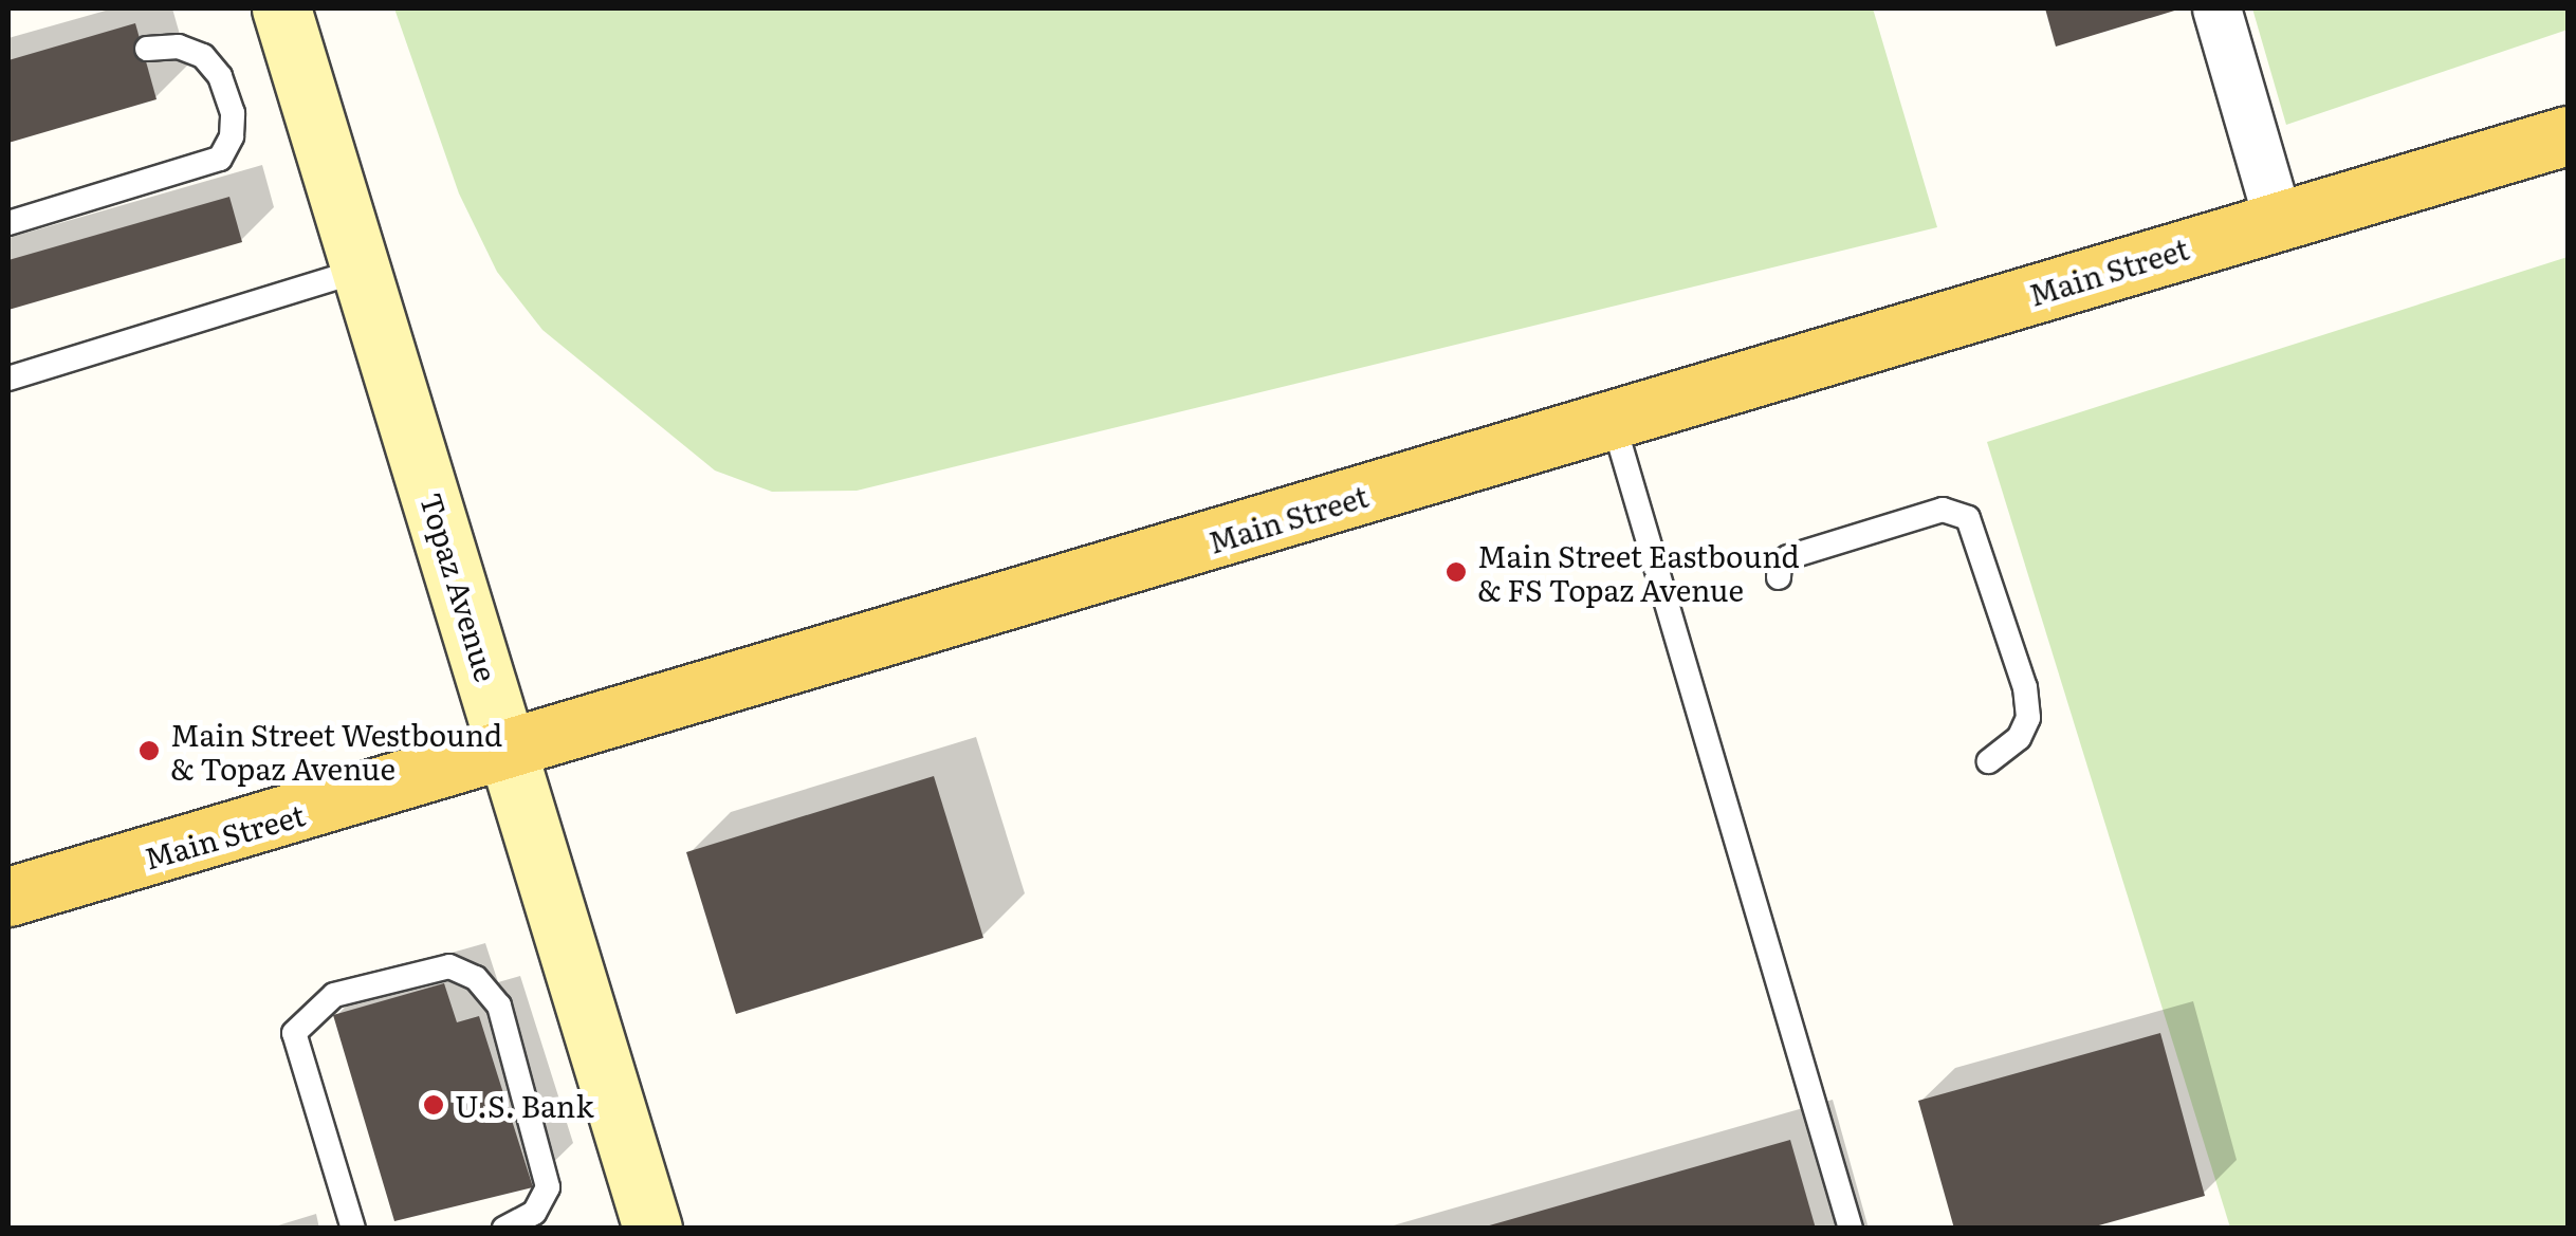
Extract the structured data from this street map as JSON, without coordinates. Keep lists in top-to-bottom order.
{
  "streets": {
    "main road": ["Main Street"],
    "street": ["Topaz Avenue"]
  },
  "crossings": [
    ["Main Street", "Topaz Avenue"]
  ],
  "places": ["Main Street Eastbound & FS Topaz Avenue", "Main Street Westbound & Topaz Avenue", "U.S. Bank"]
}
